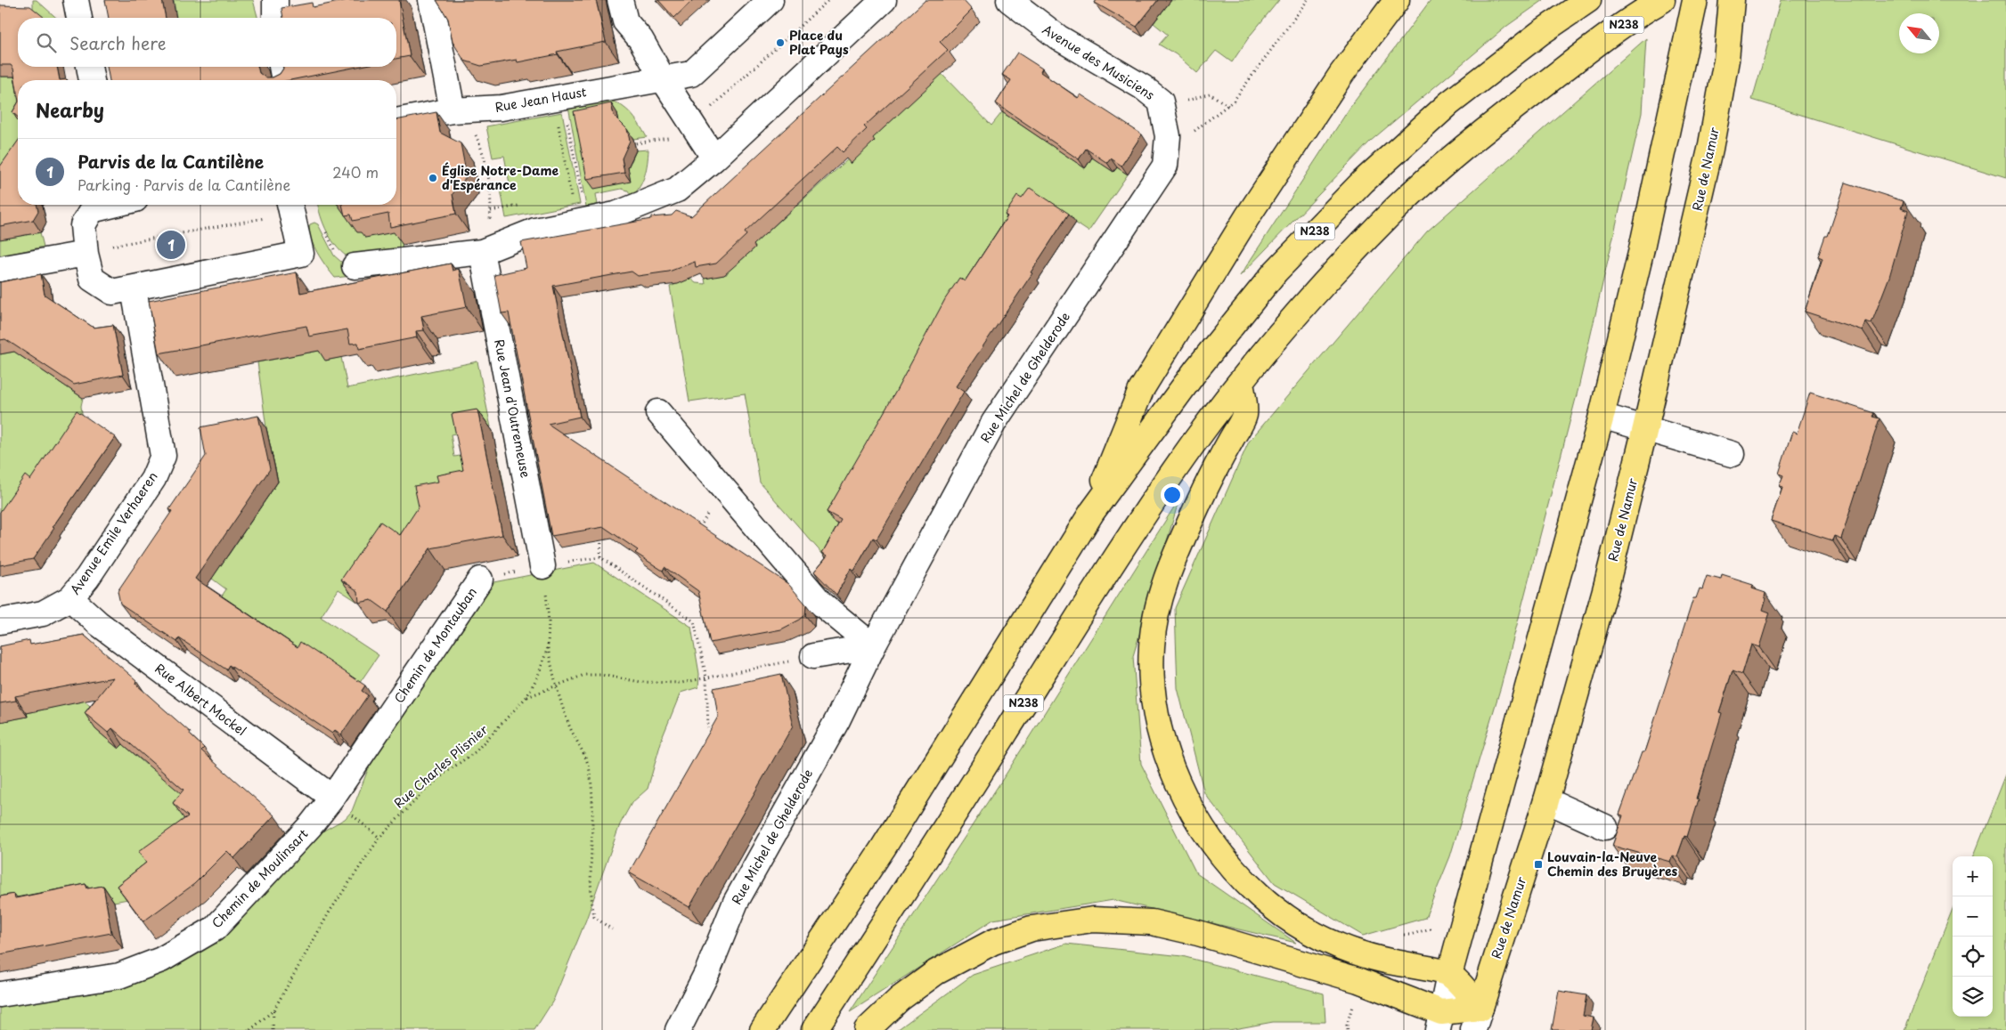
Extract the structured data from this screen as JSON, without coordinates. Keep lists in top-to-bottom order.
{
  "streets": {
    "main road": ["N238", "Rue de Namur"],
    "street": [
      "Avenue des Musiciens",
      "Rue Jean Haust",
      "Rue Michel de Ghelderode",
      "Rue Jean d'Outremeuse",
      "Avenue Emile Verhaeren",
      "Chemin de Montauban",
      "Rue Albert Mockel",
      "Chemin de Moulinsart"
    ],
    "path": ["Rue Charles Plisnier"]
  },
  "crossings": [
    ["Avenue des Musiciens", "Rue Michel de Ghelderode"],
    ["Rue Jean d'Outremeuse", "Chemin de Montauban"],
    ["Rue Jean d'Outremeuse", "Rue Charles Plisnier"],
    ["Avenue Emile Verhaeren", "Rue Albert Mockel"],
    ["Chemin de Montauban", "Rue Albert Mockel"],
    ["Chemin de Montauban", "Rue Charles Plisnier"],
    ["Chemin de Montauban", "Chemin de Moulinsart"],
    ["Rue Albert Mockel", "Chemin de Moulinsart"]
  ],
  "places": {
    "other": ["Place du Plat Pays", "Église Notre-Dame d'Espérance"],
    "transit": ["Louvain-la-Neuve Chemin des Bruyères"]
  },
  "north": "top left",
  "page": {
    "search": "Search here",
    "heading": "Nearby",
    "list": [
      {
        "mark": "1",
        "name": "Parvis de la Cantilène",
        "note": "Parking · Parvis de la Cantilène",
        "value": "240 m"
      }
    ],
    "pins": "1",
    "map_buttons": ["+", "−"]
  }
}
